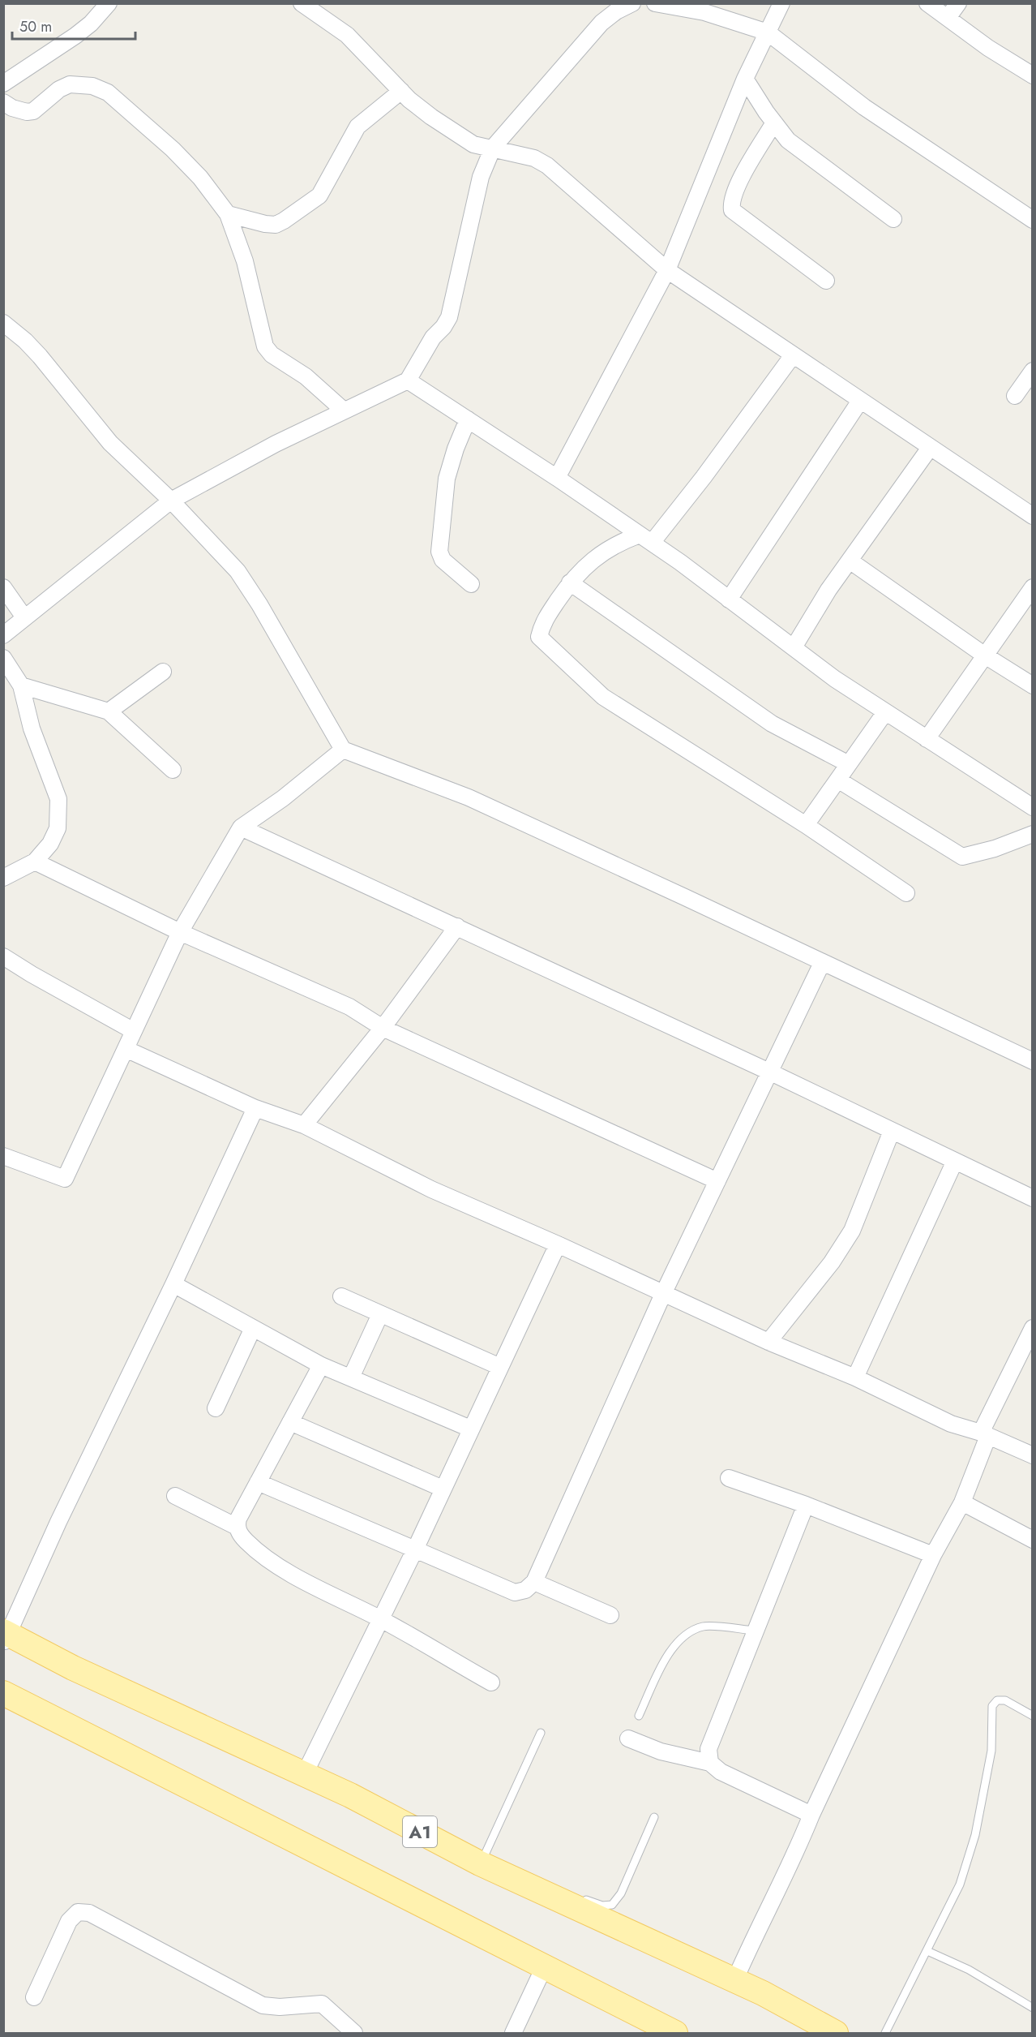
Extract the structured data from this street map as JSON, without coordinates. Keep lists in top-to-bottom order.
{
  "streets": {
    "main road": ["A1"]
  },
  "scale_bar": "50 m"
}
